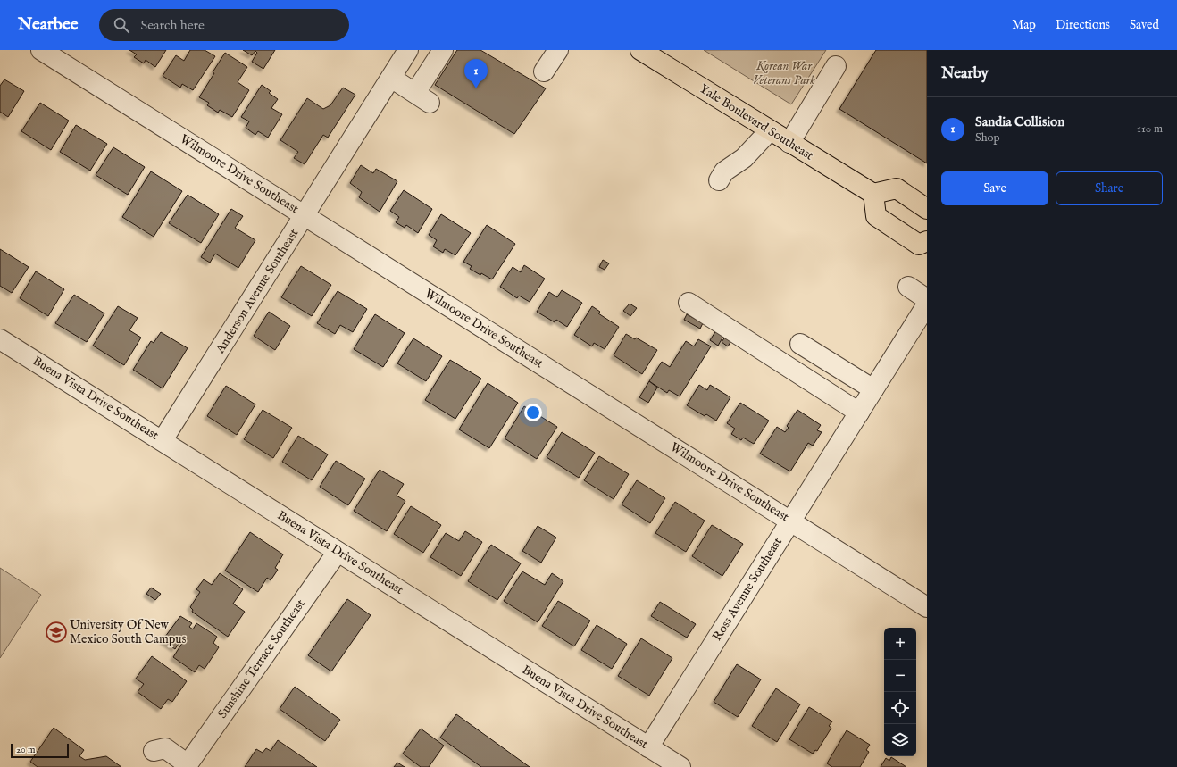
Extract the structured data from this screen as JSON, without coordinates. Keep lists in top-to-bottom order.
{
  "streets": {
    "main road": ["Yale Boulevard Southeast"],
    "street": [
      "Wilmoore Drive Southeast",
      "Anderson Avenue Southeast",
      "Buena Vista Drive Southeast",
      "Ross Avenue Southeast",
      "Sunshine Terrace Southeast"
    ]
  },
  "crossings": [
    ["Wilmoore Drive Southeast", "Anderson Avenue Southeast"],
    ["Wilmoore Drive Southeast", "Ross Avenue Southeast"],
    ["Anderson Avenue Southeast", "Buena Vista Drive Southeast"],
    ["Buena Vista Drive Southeast", "Ross Avenue Southeast"],
    ["Buena Vista Drive Southeast", "Sunshine Terrace Southeast"]
  ],
  "parks": ["Korean War Veterans Park"],
  "places": {
    "school or university": ["University Of New Mexico South Campus"]
  },
  "scale_bar": "20 m",
  "page": {
    "header": "Nearbee",
    "search": "Search here",
    "nav": ["Map", "Directions", "Saved"],
    "heading": "Nearby",
    "pins": "1",
    "list": [
      {
        "mark": "1",
        "name": "Sandia Collision",
        "note": "Shop",
        "value": "110 m"
      }
    ],
    "buttons": ["Save", "Share"],
    "map_buttons": ["+", "−"],
    "scale": "20 m"
  }
}
